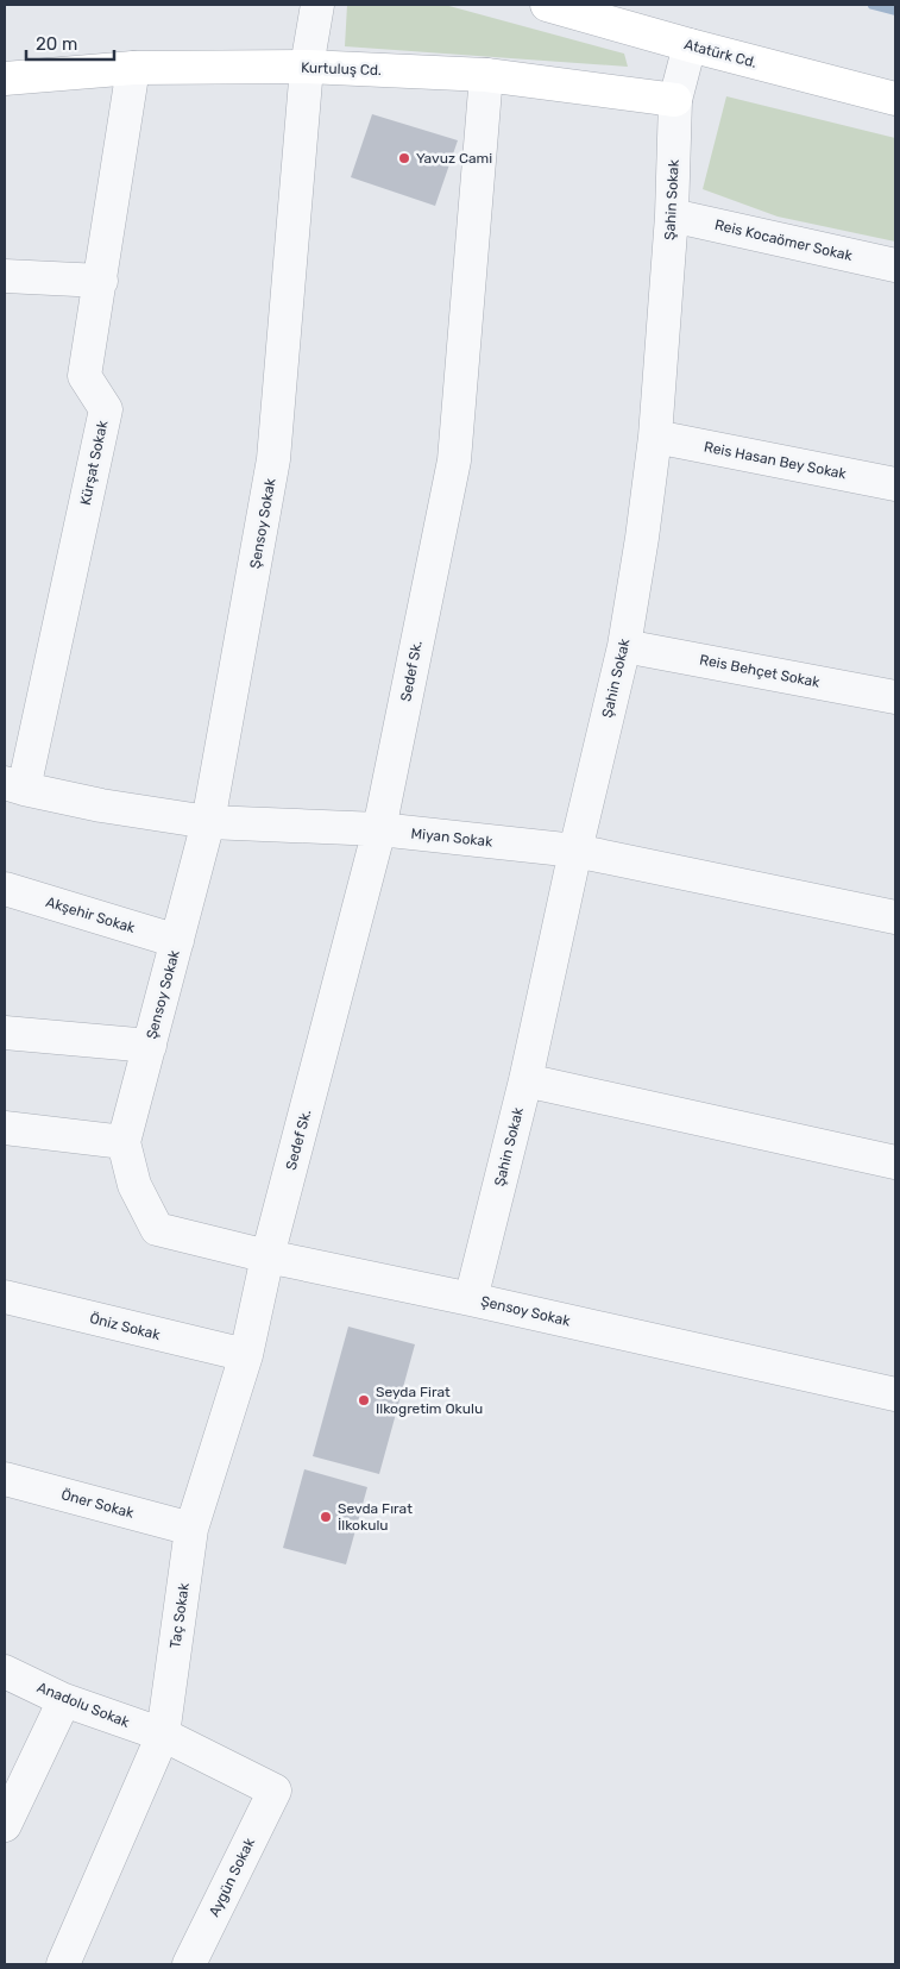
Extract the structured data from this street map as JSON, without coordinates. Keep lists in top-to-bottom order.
{
  "streets": {
    "street": [
      "Atatürk Cd.",
      "Kurtuluş Cd.",
      "Şahin Sokak",
      "Reis Kocaömer Sokak",
      "Reis Hasan Bey Sokak",
      "Kürşat Sokak",
      "Şensoy Sokak",
      "Sedef Sk.",
      "Reis Behçet Sokak",
      "Miyan Sokak",
      "Akşehir Sokak",
      "Öniz Sokak",
      "Öner Sokak",
      "Taç Sokak",
      "Anadolu Sokak",
      "Aygün Sokak"
    ]
  },
  "crossings": [
    ["Atatürk Cd.", "Şahin Sokak"],
    ["Kurtuluş Cd.", "Şahin Sokak"],
    ["Kurtuluş Cd.", "Kürşat Sokak"],
    ["Kurtuluş Cd.", "Şensoy Sokak"],
    ["Kurtuluş Cd.", "Sedef Sk."],
    ["Şahin Sokak", "Reis Kocaömer Sokak"],
    ["Şahin Sokak", "Reis Hasan Bey Sokak"],
    ["Şahin Sokak", "Şensoy Sokak"],
    ["Şahin Sokak", "Reis Behçet Sokak"],
    ["Şahin Sokak", "Miyan Sokak"],
    ["Kürşat Sokak", "Miyan Sokak"],
    ["Şensoy Sokak", "Sedef Sk."],
    ["Şensoy Sokak", "Miyan Sokak"],
    ["Şensoy Sokak", "Akşehir Sokak"],
    ["Şensoy Sokak", "Taç Sokak"],
    ["Sedef Sk.", "Miyan Sokak"],
    ["Sedef Sk.", "Taç Sokak"],
    ["Öniz Sokak", "Taç Sokak"],
    ["Öner Sokak", "Taç Sokak"],
    ["Taç Sokak", "Anadolu Sokak"],
    ["Anadolu Sokak", "Aygün Sokak"]
  ],
  "places": ["Yavuz Cami", "Seyda Firat Ilkogretim Okulu", "Sevda Fırat İlkokulu"],
  "scale_bar": "20 m"
}
